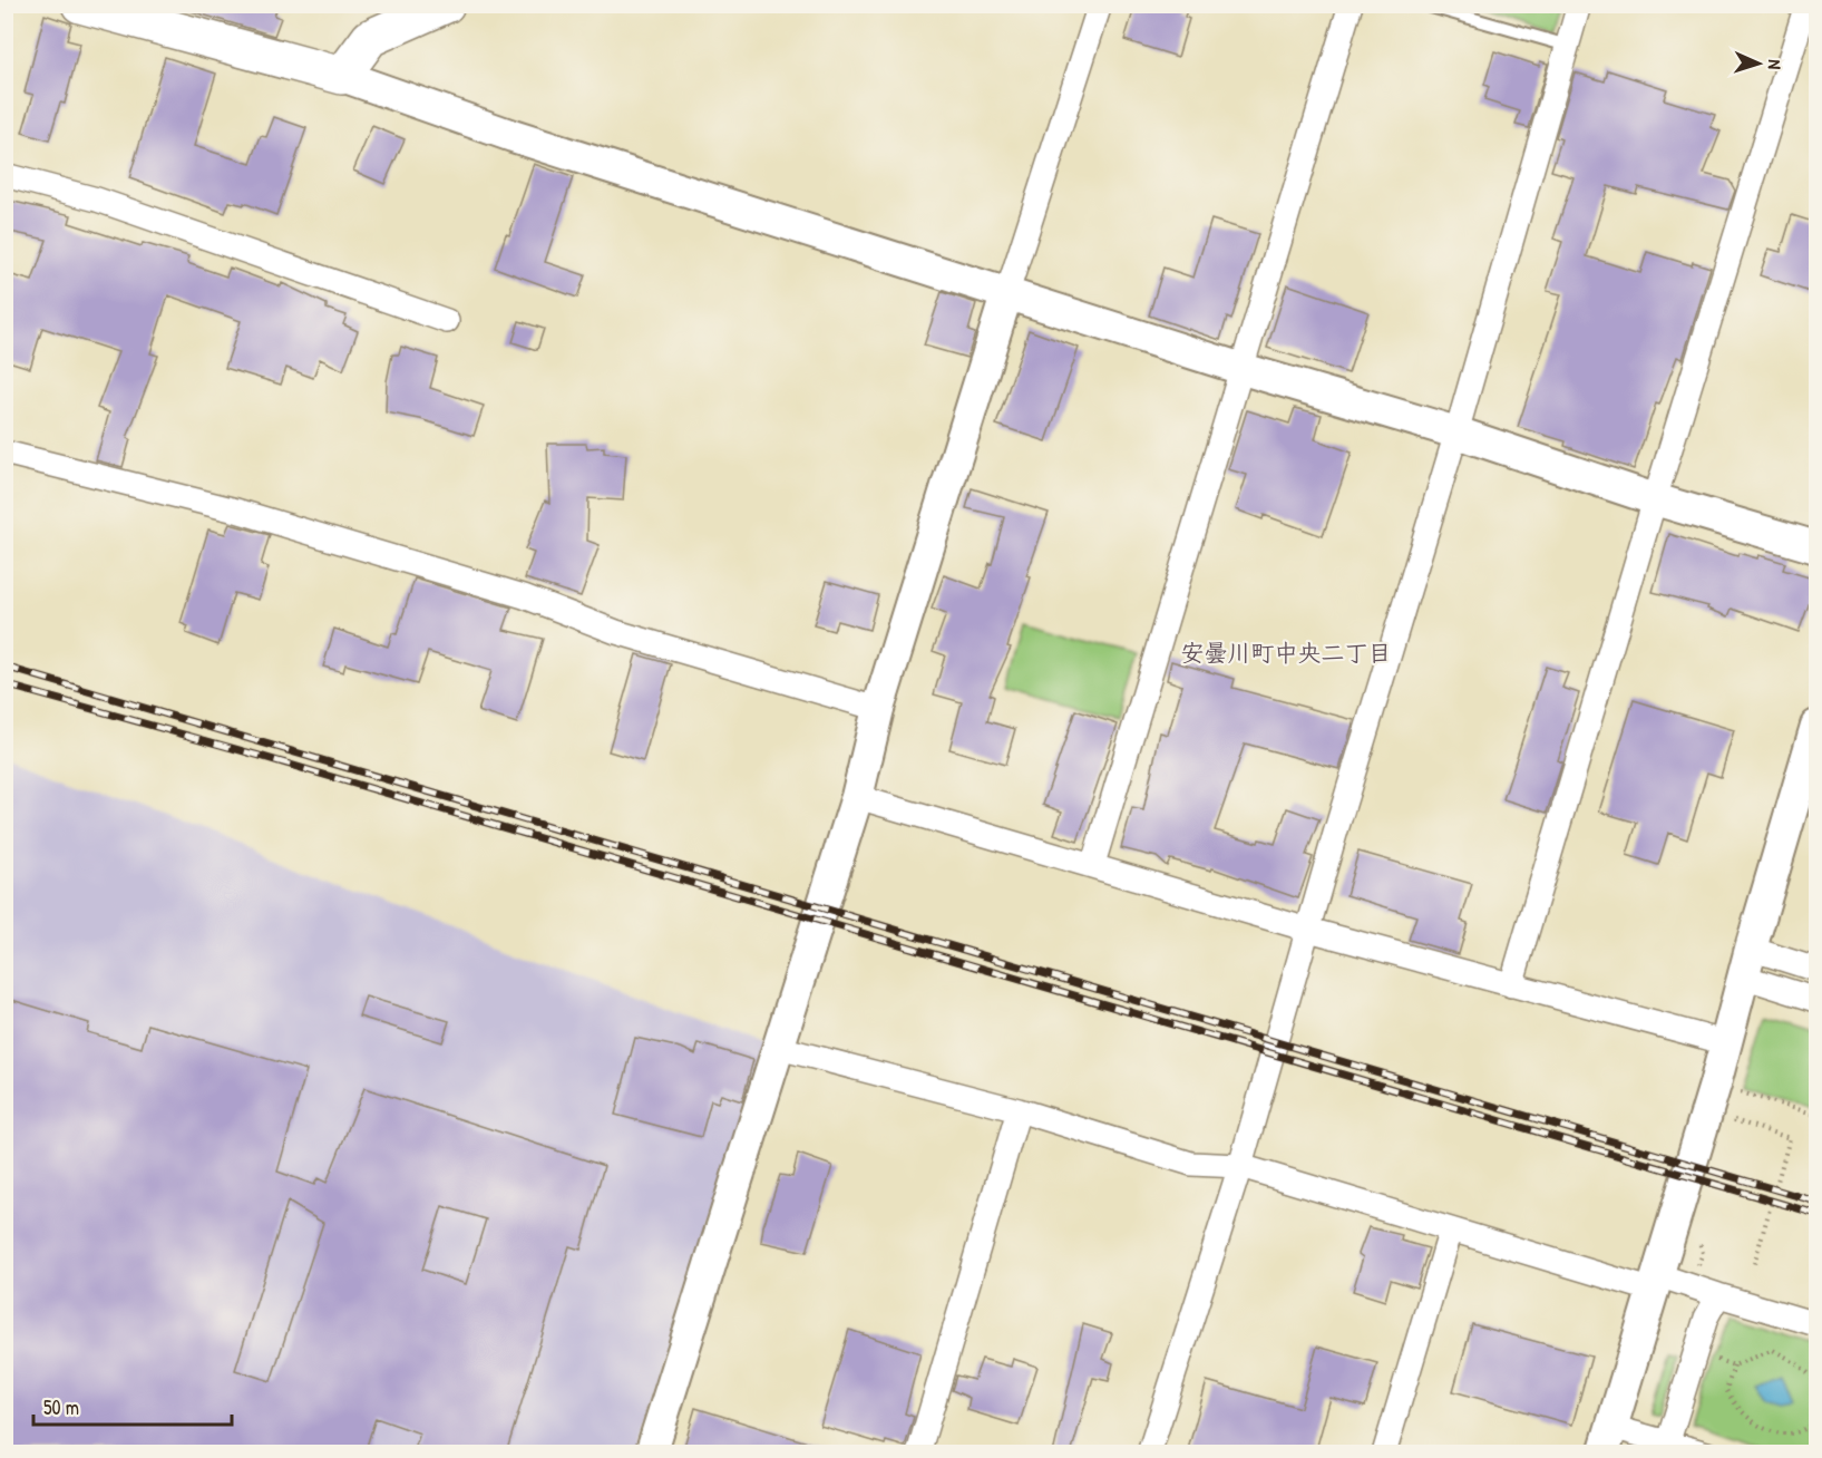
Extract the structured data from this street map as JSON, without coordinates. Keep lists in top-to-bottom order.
{
  "districts": ["安曇川町中央二丁目"],
  "scale_bar": "50 m",
  "north": "right"
}
